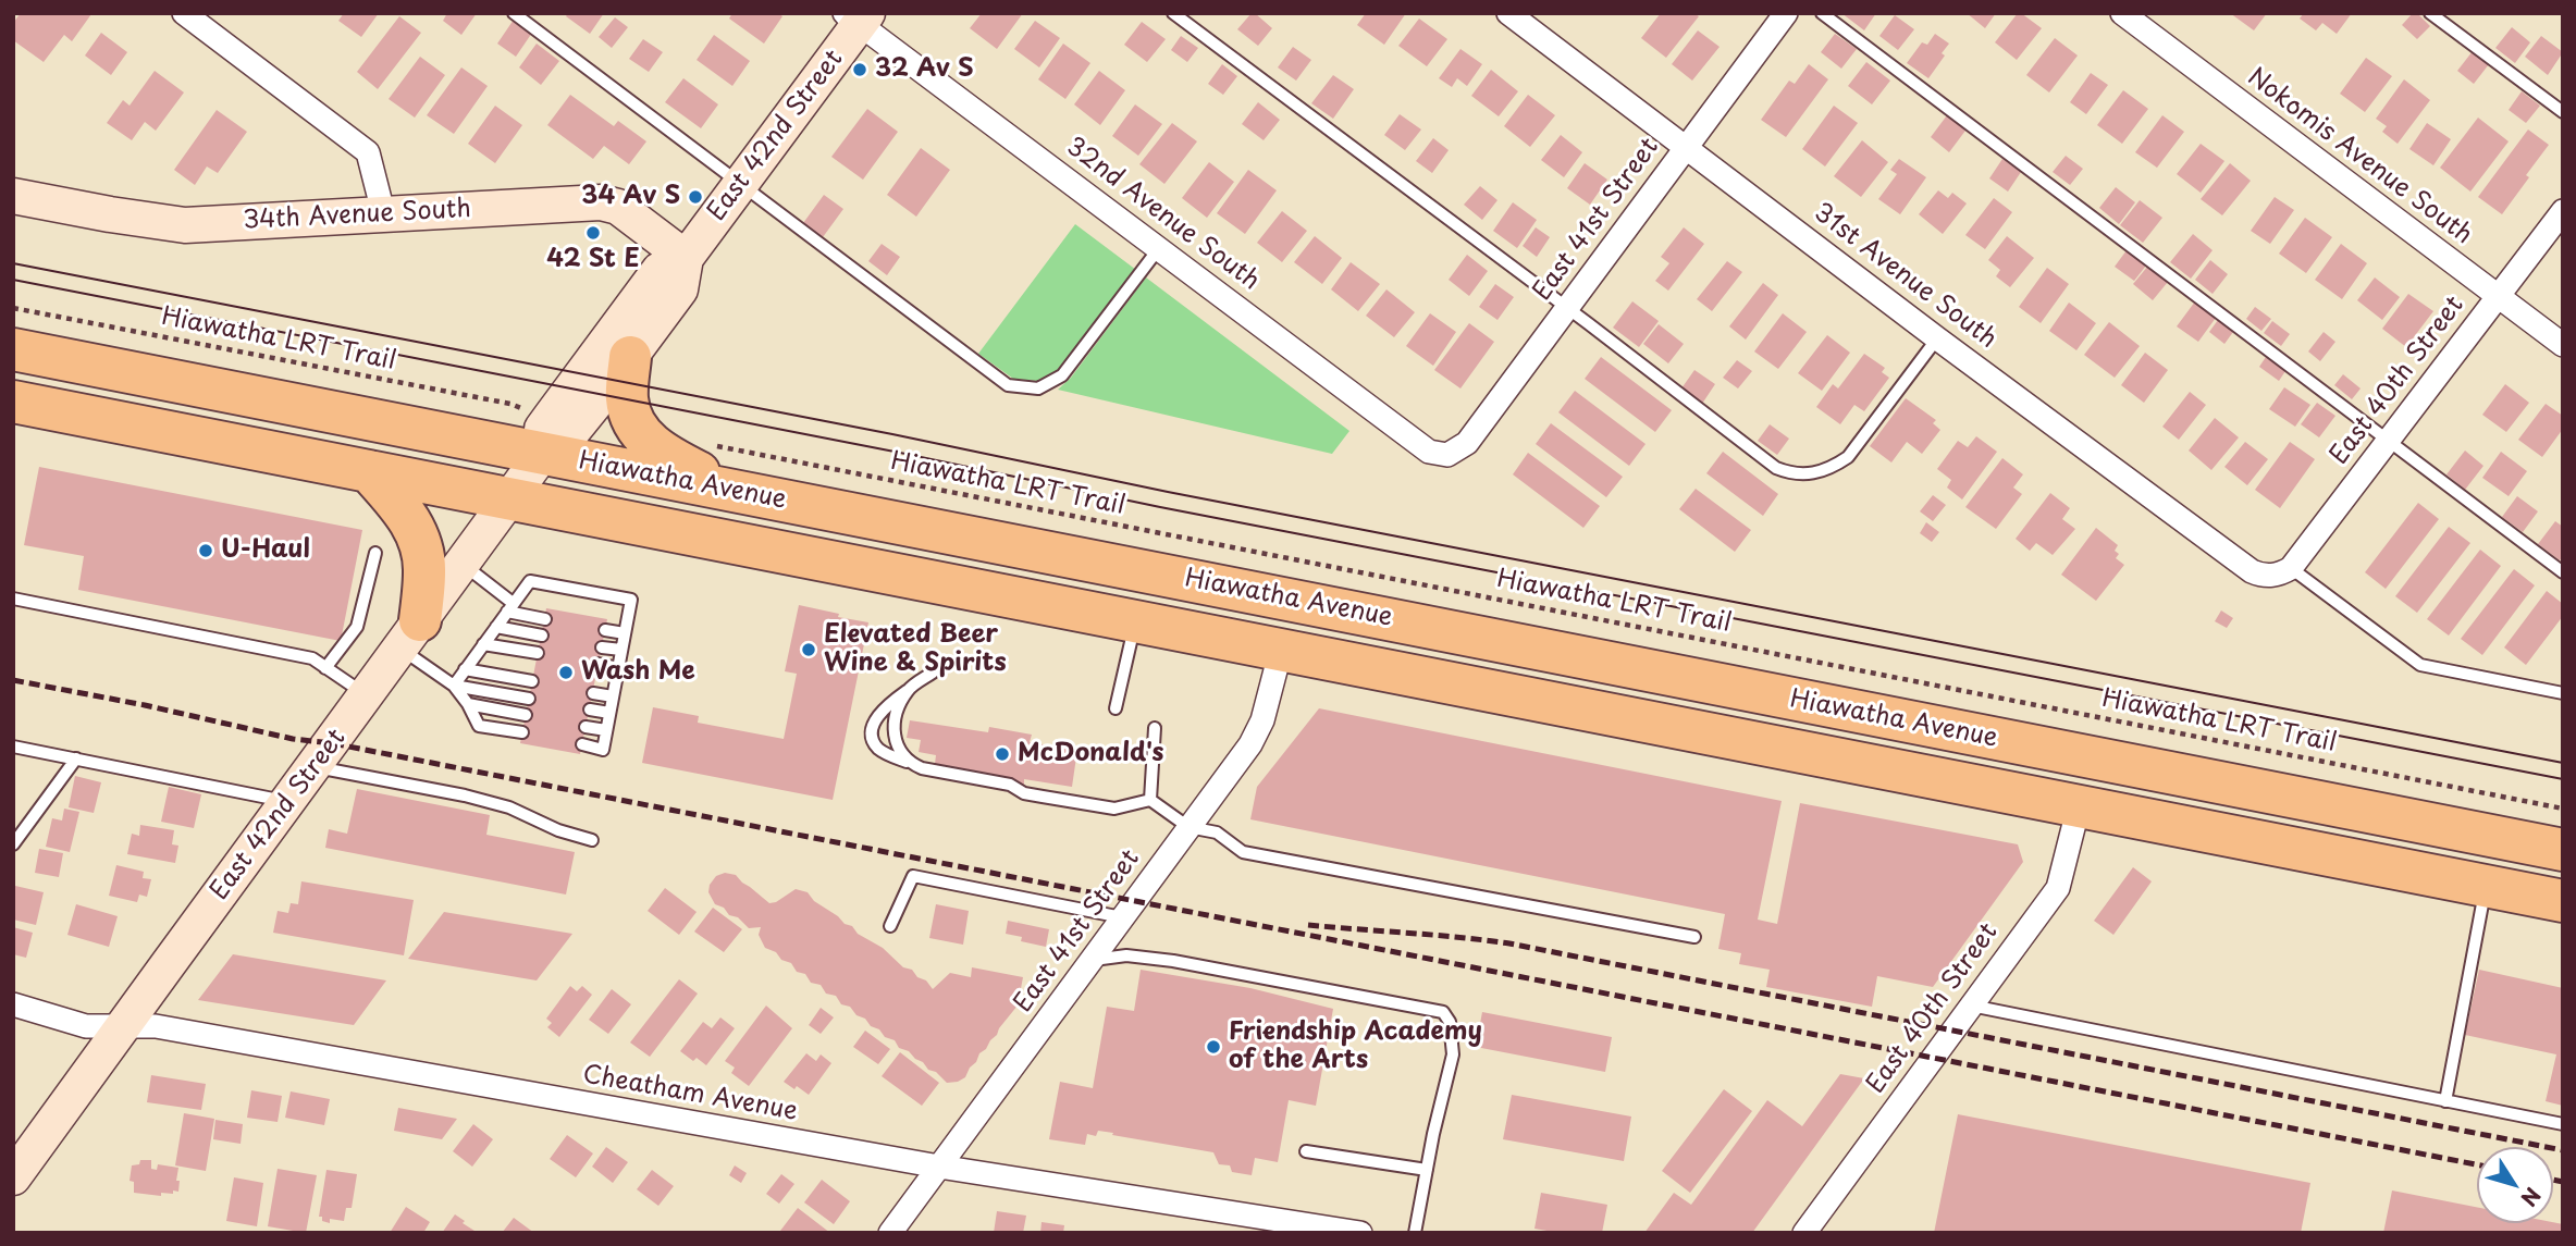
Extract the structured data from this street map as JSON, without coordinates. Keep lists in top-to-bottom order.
{
  "streets": {
    "highway": ["Hiawatha Avenue"],
    "street": [
      "East 42nd Street",
      "Nokomis Avenue South",
      "32nd Avenue South",
      "34th Avenue South",
      "East 41st Street",
      "31st Avenue South",
      "East 40th Street",
      "Cheatham Avenue"
    ],
    "path": ["Hiawatha LRT Trail"]
  },
  "crossings": [
    ["East 42nd Street", "32nd Avenue South"],
    ["East 42nd Street", "34th Avenue South"],
    ["East 42nd Street", "Hiawatha Avenue"],
    ["East 42nd Street", "Cheatham Avenue"],
    ["Nokomis Avenue South", "East 40th Street"],
    ["32nd Avenue South", "East 41st Street"],
    ["East 41st Street", "31st Avenue South"],
    ["East 41st Street", "Hiawatha Avenue"],
    ["East 41st Street", "Cheatham Avenue"],
    ["31st Avenue South", "East 40th Street"],
    ["East 40th Street", "Hiawatha Avenue"]
  ],
  "places": [
    "32 Av S",
    "34 Av S",
    "42 St E",
    "U-Haul",
    "Elevated Beer Wine & Spirits",
    "Wash Me",
    "McDonald's",
    "Friendship Academy of the Arts"
  ],
  "north": "bottom right"
}
